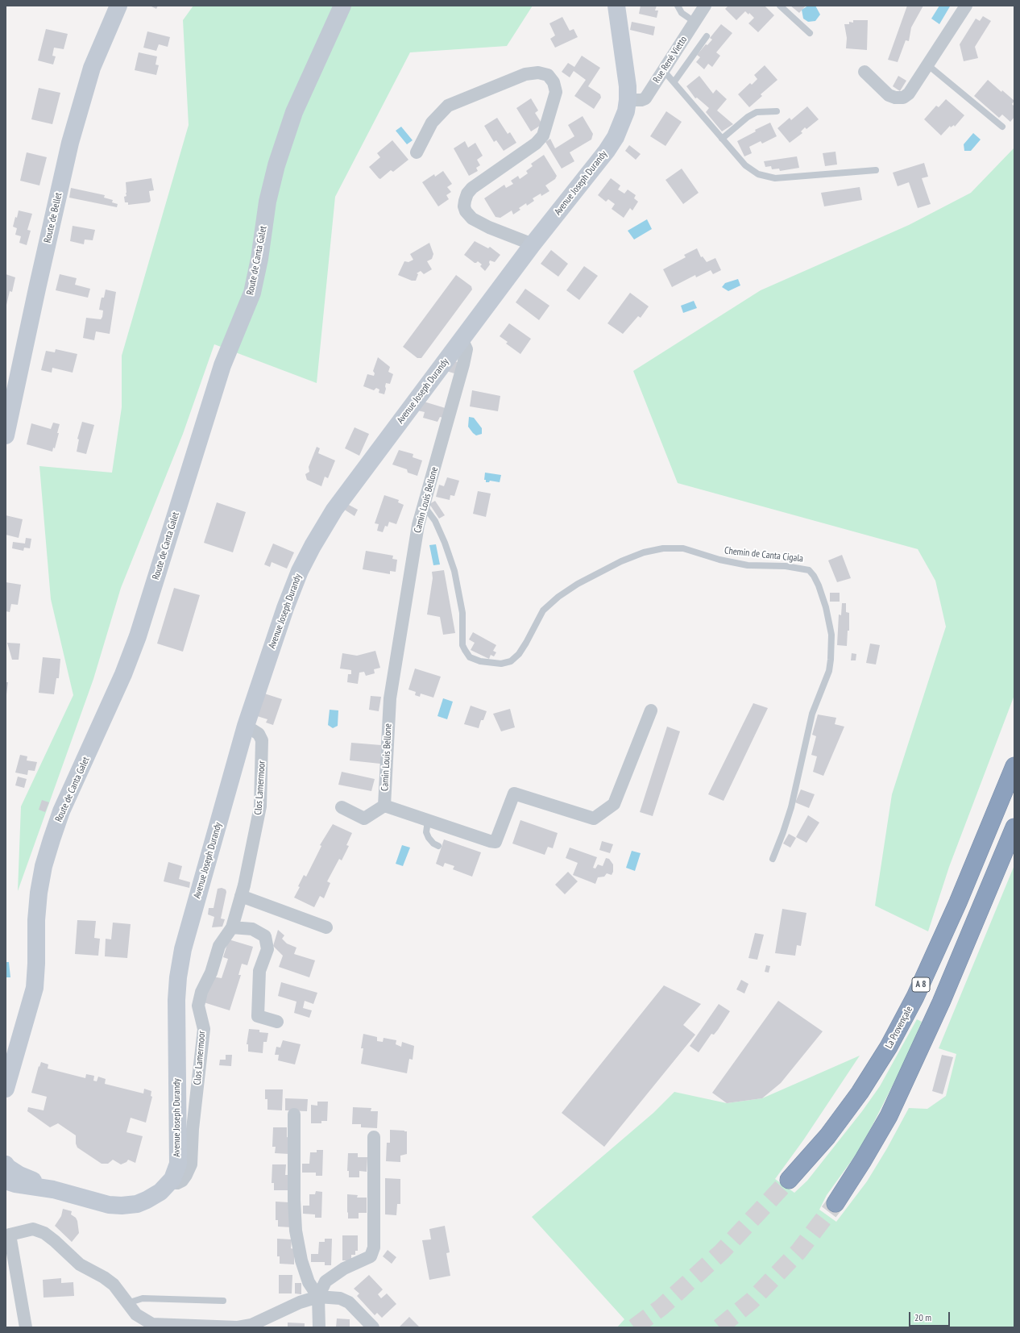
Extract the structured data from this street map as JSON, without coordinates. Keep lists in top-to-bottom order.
{
  "streets": {
    "highway": ["A 8", "La Provençale"],
    "street": [
      "Rue René Vietto",
      "Avenue Joseph Durandy",
      "Route de Bellet",
      "Route de Canta Galet",
      "Camin Louis Bellone",
      "Clos Lamermoor"
    ],
    "lane": ["Chemin de Canta Cigala"]
  },
  "crossings": [
    ["Rue René Vietto", "Avenue Joseph Durandy"],
    ["Avenue Joseph Durandy", "Camin Louis Bellone"],
    ["Avenue Joseph Durandy", "Clos Lamermoor"],
    ["Camin Louis Bellone", "Chemin de Canta Cigala"]
  ],
  "scale_bar": "20 m"
}
